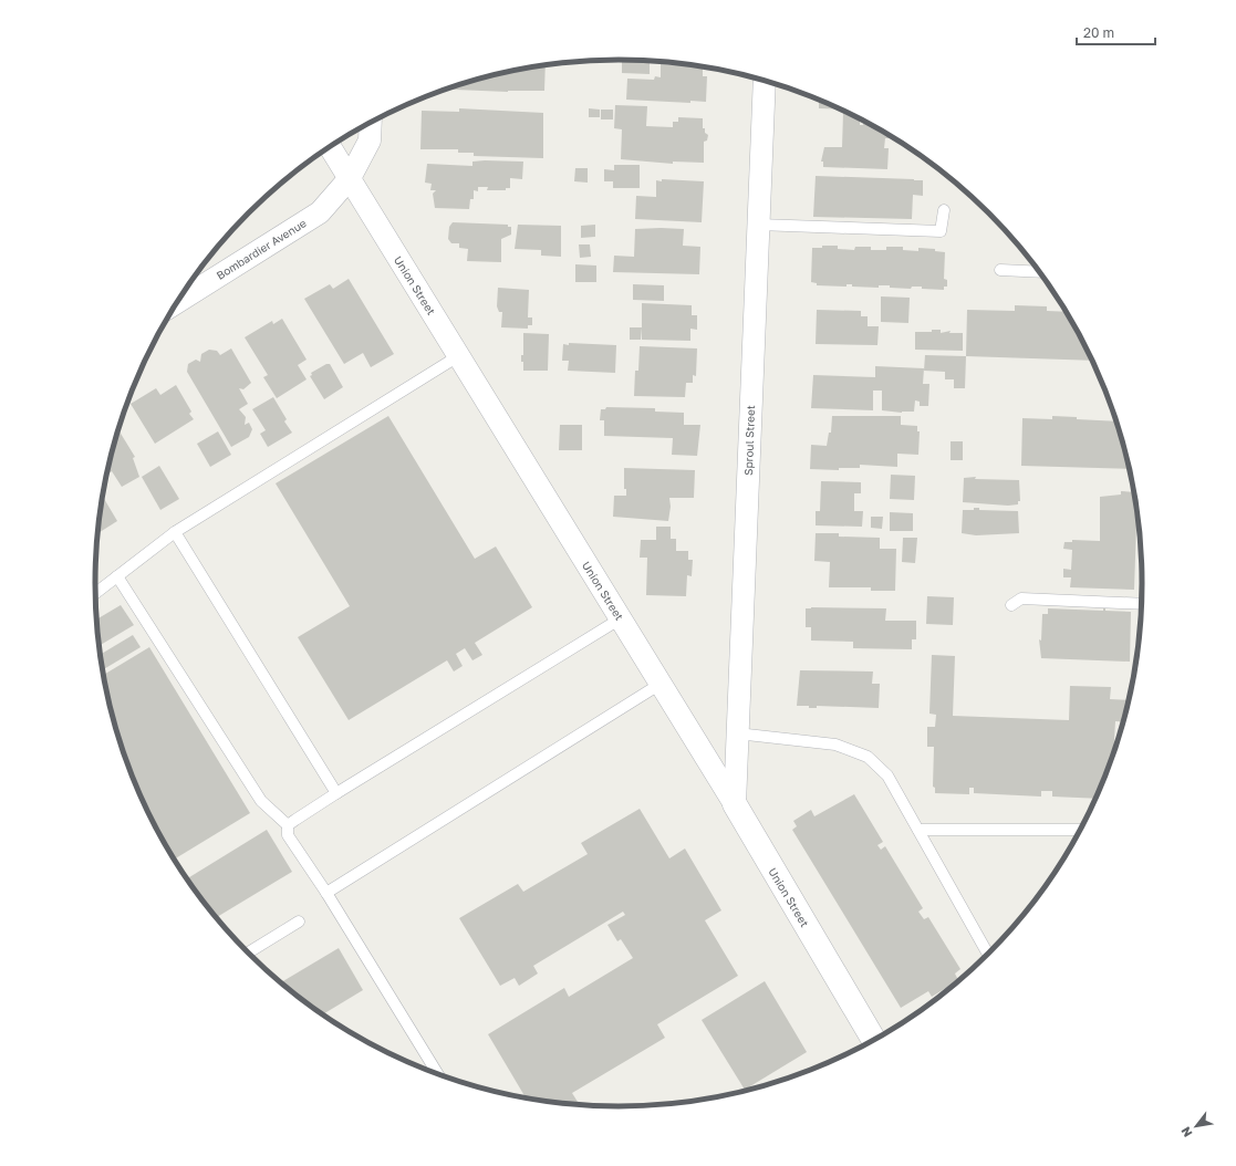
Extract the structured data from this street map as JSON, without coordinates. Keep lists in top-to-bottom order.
{
  "streets": {
    "street": ["Bombardier Avenue", "Union Street", "Sproul Street"]
  },
  "crossings": [
    ["Bombardier Avenue", "Union Street"],
    ["Union Street", "Sproul Street"]
  ],
  "scale_bar": "20 m",
  "north": "bottom left"
}
